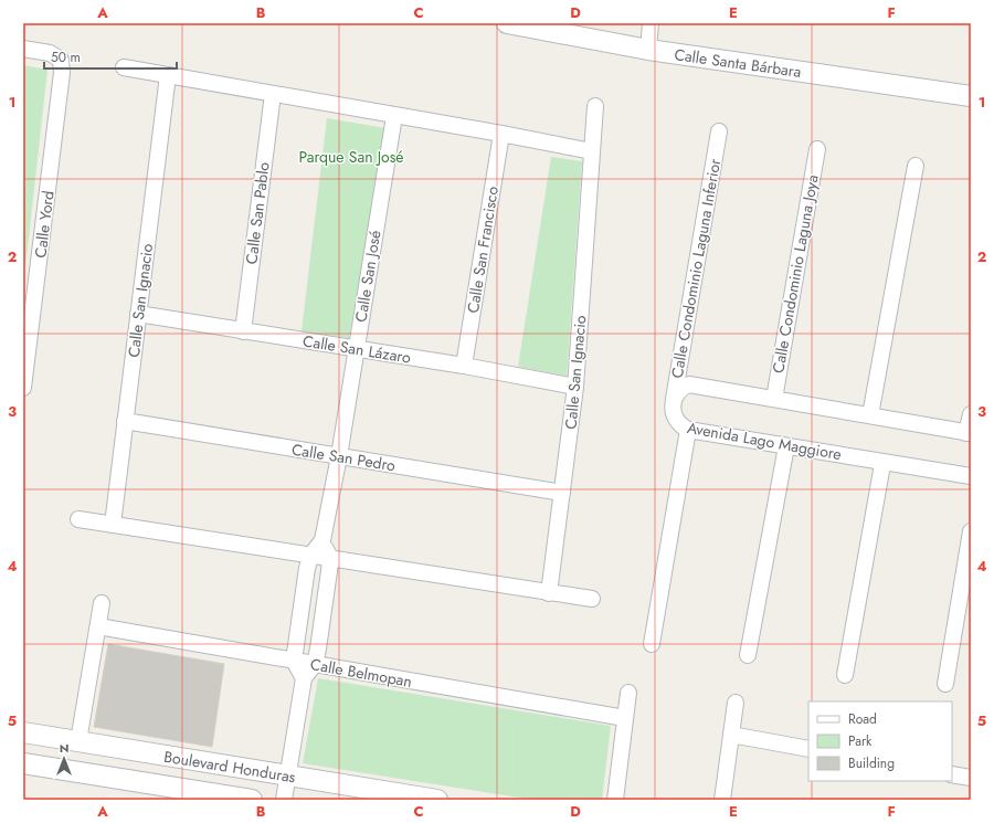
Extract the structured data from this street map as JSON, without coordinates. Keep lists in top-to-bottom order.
{
  "streets": {
    "street": [
      "Calle Santa Bárbara",
      "Calle San Pablo",
      "Calle Yord",
      "Calle San Francisco",
      "Calle Condominio Laguna Inferior",
      "Calle Condominio Laguna Joya",
      "Calle San José",
      "Calle San Ignacio",
      "Calle San Lázaro",
      "Avenida Lago Maggiore",
      "Calle San Pedro",
      "Calle Belmopan",
      "Boulevard Honduras"
    ]
  },
  "crossings": [
    ["Calle San Pablo", "Calle San Lázaro"],
    ["Calle San Francisco", "Calle San Lázaro"],
    ["Calle Condominio Laguna Inferior", "Avenida Lago Maggiore"],
    ["Calle Condominio Laguna Joya", "Avenida Lago Maggiore"],
    ["Calle San José", "Calle San Lázaro"],
    ["Calle San José", "Calle San Pedro"],
    ["Calle San José", "Calle Belmopan"],
    ["Calle San Ignacio", "Calle San Lázaro"],
    ["Calle San Ignacio", "Calle San Pedro"]
  ],
  "parks": ["Parque San José"],
  "legend": ["Road", "Park", "Building"],
  "scale_bar": "50 m",
  "north": "top",
  "grid": {
    "columns": [
      "A",
      "B",
      "C",
      "D",
      "E",
      "F"
    ],
    "rows": [
      "1",
      "2",
      "3",
      "4",
      "5"
    ]
  }
}
